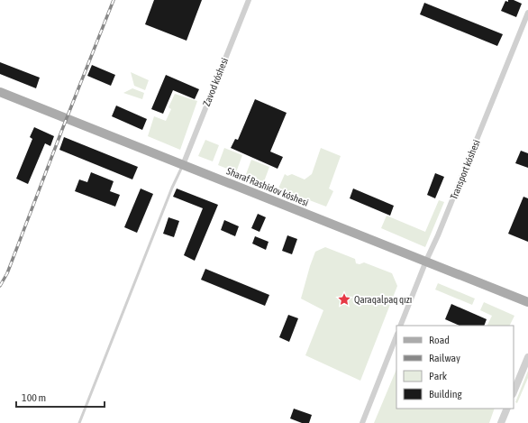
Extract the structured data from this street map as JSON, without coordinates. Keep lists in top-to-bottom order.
{
  "streets": {
    "main road": ["Sharaf Rashidov kóshesi"],
    "street": ["Zavod kóshesi", "Transport kóshesi"]
  },
  "crossings": [
    ["Zavod kóshesi", "Sharaf Rashidov kóshesi"],
    ["Transport kóshesi", "Sharaf Rashidov kóshesi"]
  ],
  "places": {
    "place": ["Qaraqalpaq qızı"]
  },
  "legend": [
    "Road",
    "Railway",
    "Park",
    "Building"
  ],
  "scale_bar": "100 m"
}
